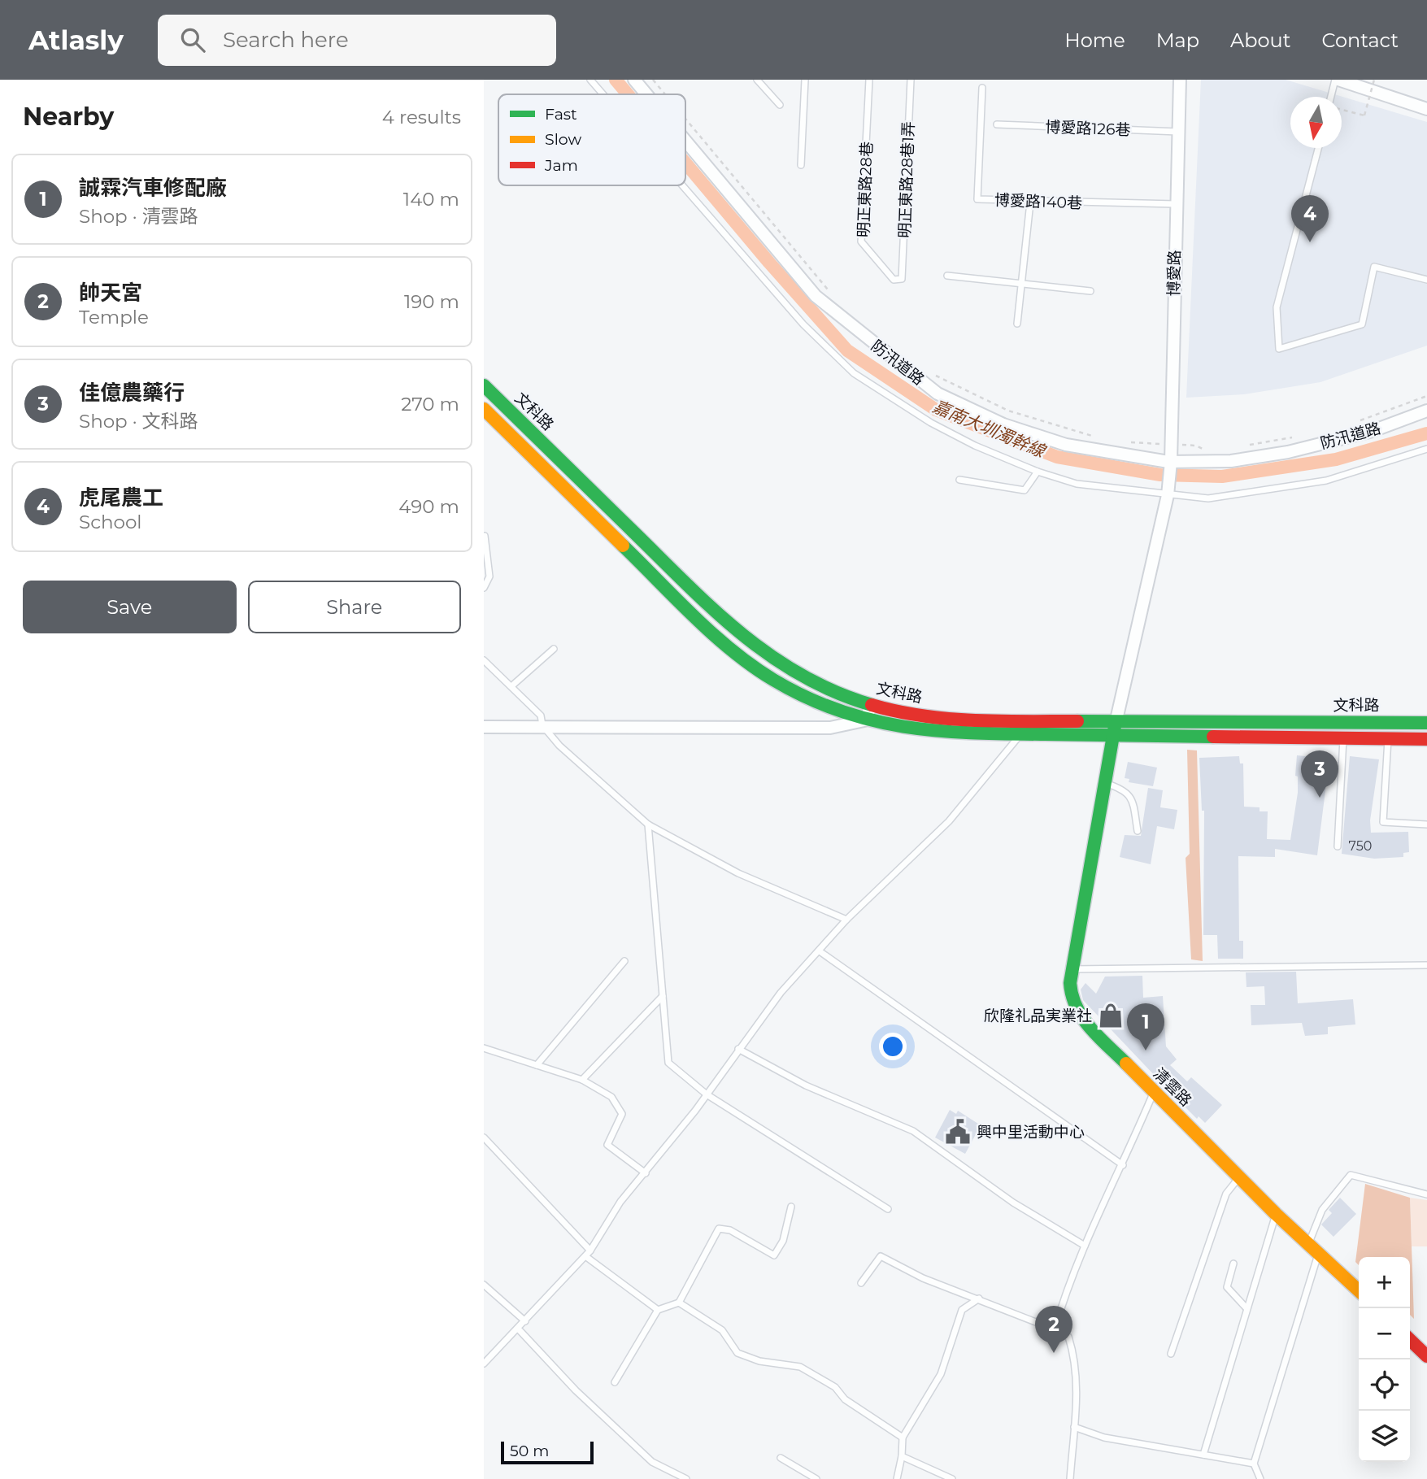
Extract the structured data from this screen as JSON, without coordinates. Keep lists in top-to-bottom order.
{
  "streets": {
    "main road": ["文科路", "清雲路"],
    "street": ["博愛路", "防汛道路"],
    "lane": [
      "博愛路126巷",
      "明正東路28巷1弄",
      "明正東路28巷",
      "博愛路140巷"
    ]
  },
  "crossings": [
    ["博愛路126巷", "博愛路"],
    ["明正東路28巷1弄", "明正東路28巷"],
    ["博愛路140巷", "博愛路"],
    ["博愛路", "防汛道路"],
    ["文科路", "清雲路"]
  ],
  "water": ["嘉南大圳濁幹線"],
  "places": {
    "shop": ["欣隆礼品実業社"],
    "public building": ["興中里活動中心"]
  },
  "house_numbers": ["750"],
  "legend": ["Fast", "Slow", "Jam"],
  "scale_bar": "50 m",
  "north": "bottom",
  "page": {
    "header": "Atlasly",
    "search": "Search here",
    "nav": [
      "Home",
      "Map",
      "About",
      "Contact"
    ],
    "heading": ["Nearby", "4 results"],
    "list": [
      {
        "mark": "1",
        "name": "誠霖汽車修配廠",
        "note": "Shop · 清雲路",
        "value": "140 m"
      },
      {
        "mark": "2",
        "name": "帥天宮",
        "note": "Temple",
        "value": "190 m"
      },
      {
        "mark": "3",
        "name": "佳億農藥行",
        "note": "Shop · 文科路",
        "value": "270 m"
      },
      {
        "mark": "4",
        "name": "虎尾農工",
        "note": "School",
        "value": "490 m"
      }
    ],
    "pins": [
      "4",
      "3",
      "1",
      "2"
    ],
    "buttons": ["Save", "Share"],
    "map_buttons": ["+", "−"],
    "scale": "50 m"
  }
}
